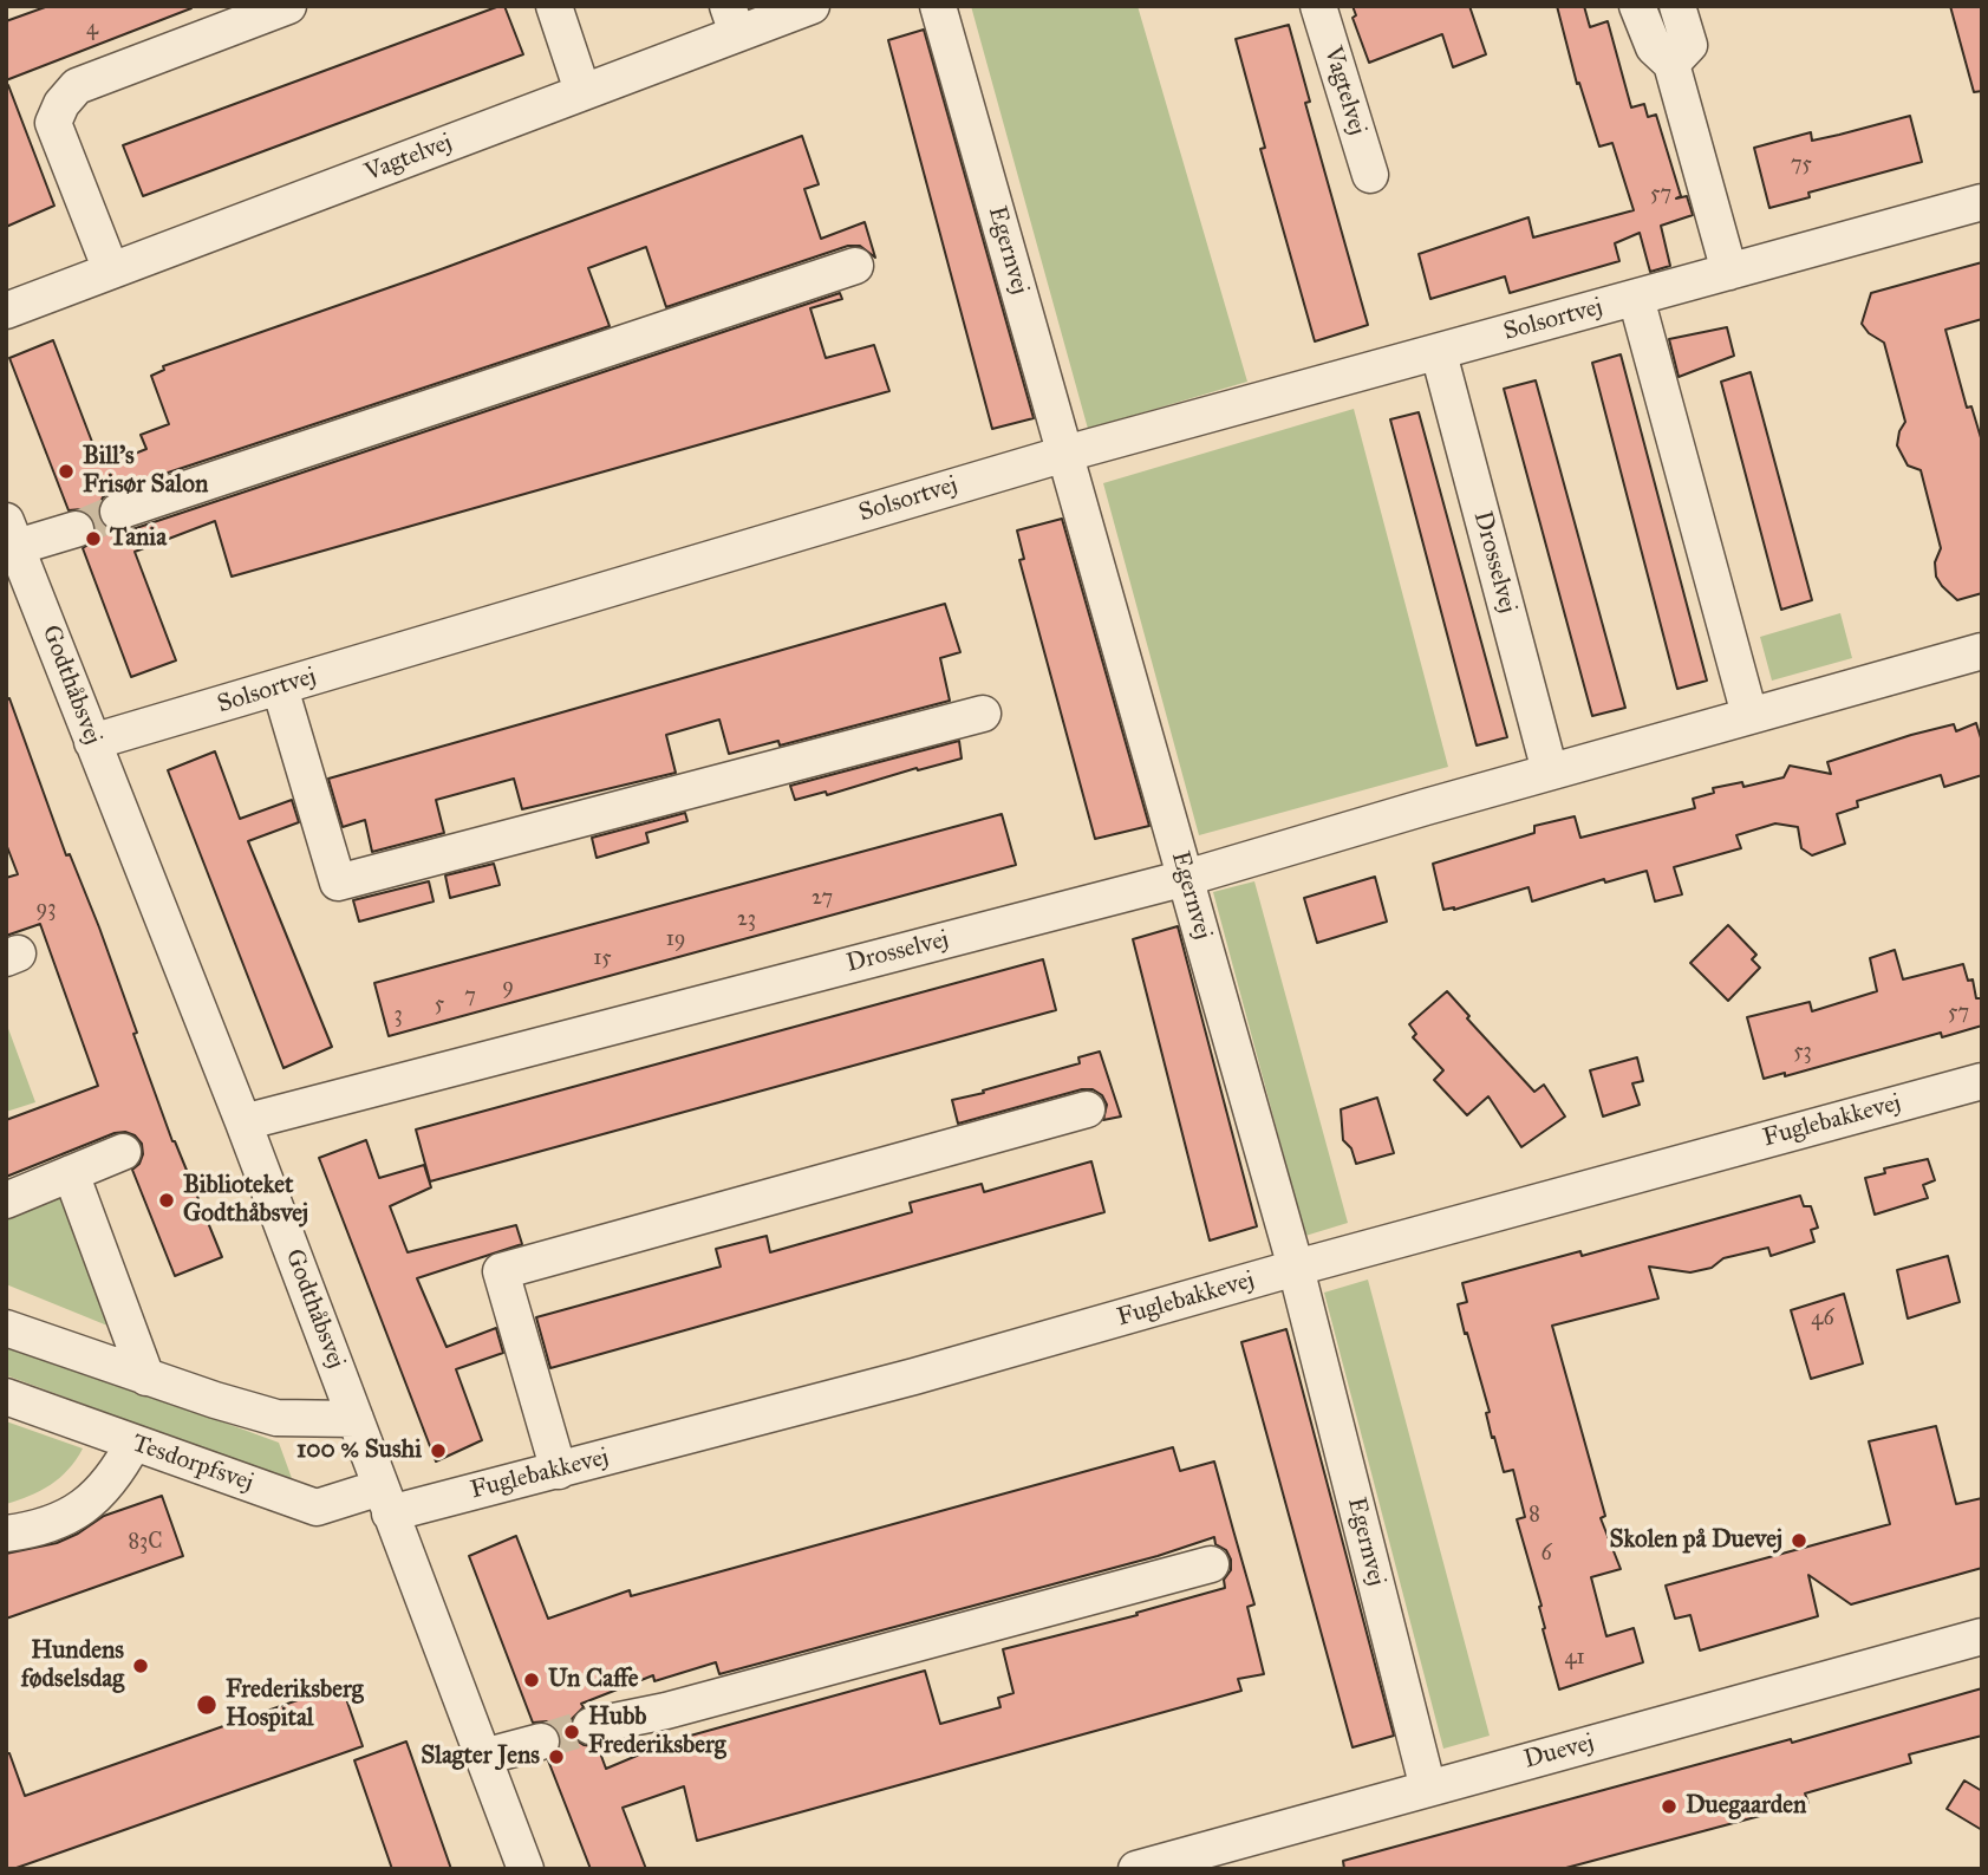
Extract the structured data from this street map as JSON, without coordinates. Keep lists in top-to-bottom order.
{
  "streets": {
    "street": [
      "Vagtelvej",
      "Egernvej",
      "Solsortvej",
      "Drosselvej",
      "Godthåbsvej",
      "Fuglebakkevej",
      "Tesdorpfsvej",
      "Duevej"
    ]
  },
  "crossings": [
    ["Egernvej", "Solsortvej"],
    ["Egernvej", "Drosselvej"],
    ["Egernvej", "Fuglebakkevej"],
    ["Egernvej", "Duevej"],
    ["Solsortvej", "Drosselvej"],
    ["Solsortvej", "Godthåbsvej"],
    ["Drosselvej", "Godthåbsvej"],
    ["Godthåbsvej", "Fuglebakkevej"],
    ["Godthåbsvej", "Tesdorpfsvej"],
    ["Fuglebakkevej", "Tesdorpfsvej"]
  ],
  "places": [
    "Bill's Frisør Salon",
    "Tania",
    "Biblioteket Godthåbsvej",
    "100 % Sushi",
    "Skolen på Duevej",
    "Hundens fødselsdag",
    "Un Caffe",
    "Frederiksberg Hospital",
    "Hubb Frederiksberg",
    "Slagter Jens",
    "Duegaarden"
  ],
  "house_numbers": [
    "4",
    "75",
    "57",
    "27",
    "93",
    "23",
    "19",
    "15",
    "9",
    "7",
    "5",
    "57",
    "3",
    "53",
    "46",
    "8",
    "83C",
    "6",
    "41"
  ]
}
